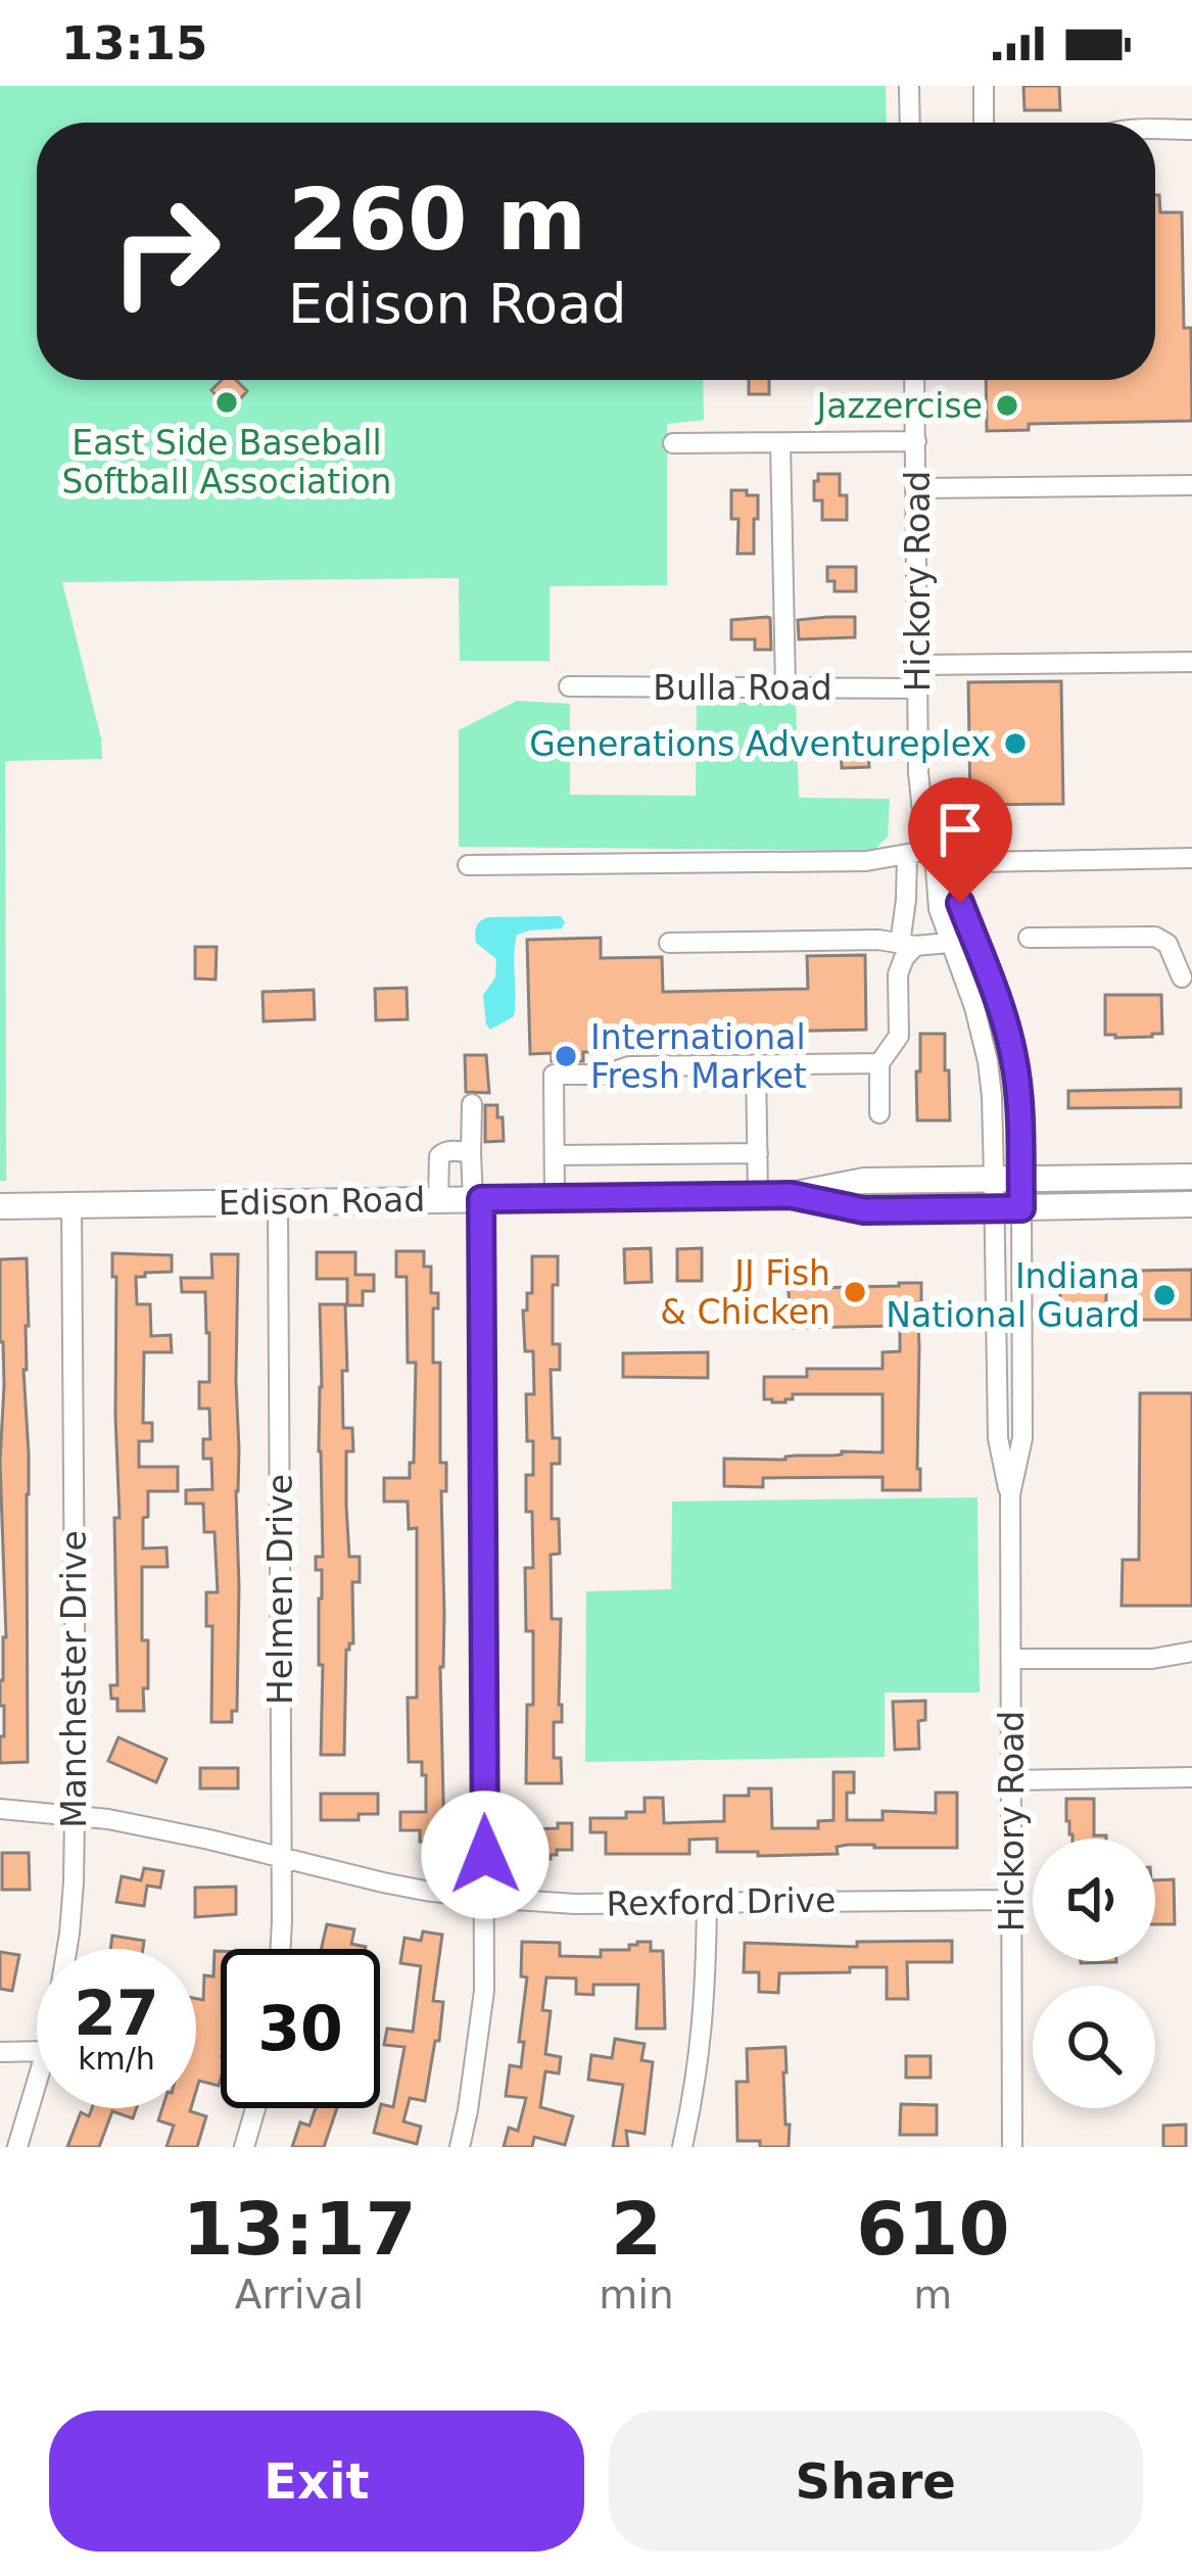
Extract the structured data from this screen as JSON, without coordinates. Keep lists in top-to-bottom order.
{
  "streets": {
    "main road": ["Edison Road"],
    "street": [
      "Hickory Road",
      "Bulla Road",
      "Helmen Drive",
      "Manchester Drive",
      "Rexford Drive"
    ]
  },
  "crossings": [
    ["Hickory Road", "Bulla Road"],
    ["Hickory Road", "Edison Road"],
    ["Hickory Road", "Rexford Drive"],
    ["Edison Road", "Helmen Drive"],
    ["Edison Road", "Manchester Drive"],
    ["Helmen Drive", "Rexford Drive"],
    ["Manchester Drive", "Rexford Drive"]
  ],
  "places": [
    "East Side Baseball Softball Association",
    "Jazzercise",
    "Generations Adventureplex",
    "International Fresh Market",
    "JJ Fish & Chicken",
    "Indiana National Guard"
  ],
  "page": {
    "status": "13:15",
    "turn": ["260 m", "Edison Road"],
    "speed": "27 km/h",
    "limit": "30",
    "eta": [
      "13:17",
      "Arrival",
      "2",
      "min",
      "610",
      "m"
    ],
    "buttons": ["Exit", "Share"]
  }
}
